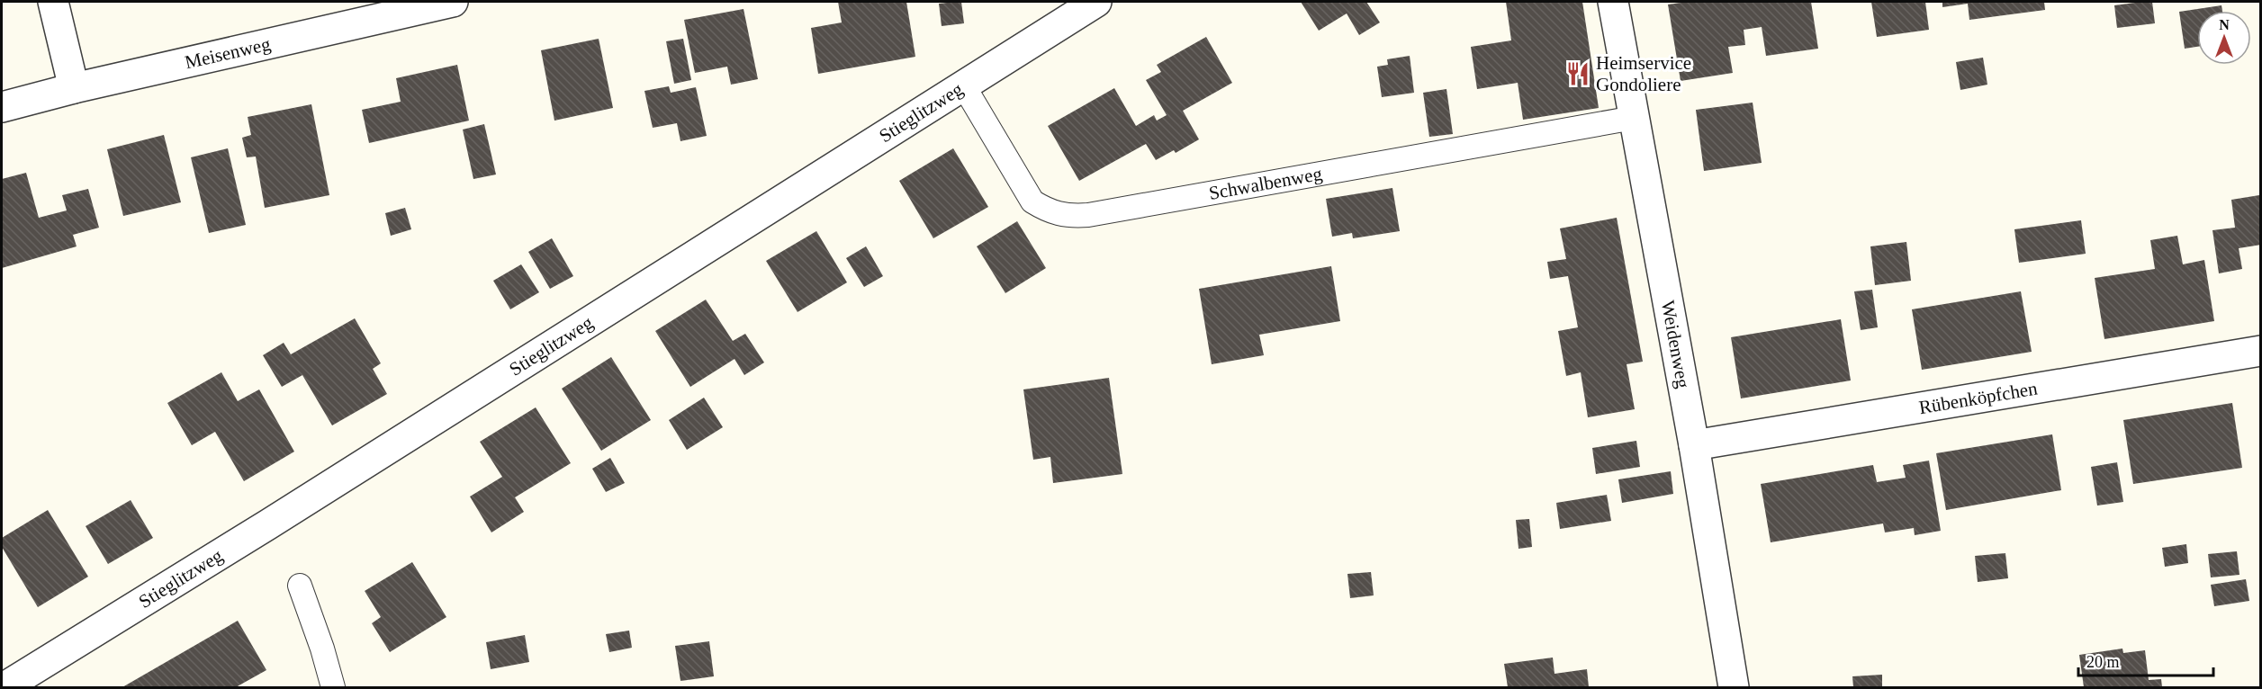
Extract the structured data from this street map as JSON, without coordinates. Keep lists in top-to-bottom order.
{
  "streets": {
    "street": [
      "Meisenweg",
      "Stieglitzweg",
      "Weidenweg",
      "Rübenköpfchen"
    ],
    "lane": ["Schwalbenweg"]
  },
  "crossings": [
    ["Stieglitzweg", "Schwalbenweg"],
    ["Schwalbenweg", "Weidenweg"],
    ["Weidenweg", "Rübenköpfchen"]
  ],
  "places": {
    "restaurant": ["Heimservice Gondoliere"]
  },
  "scale_bar": "20 m",
  "north": "top"
}
